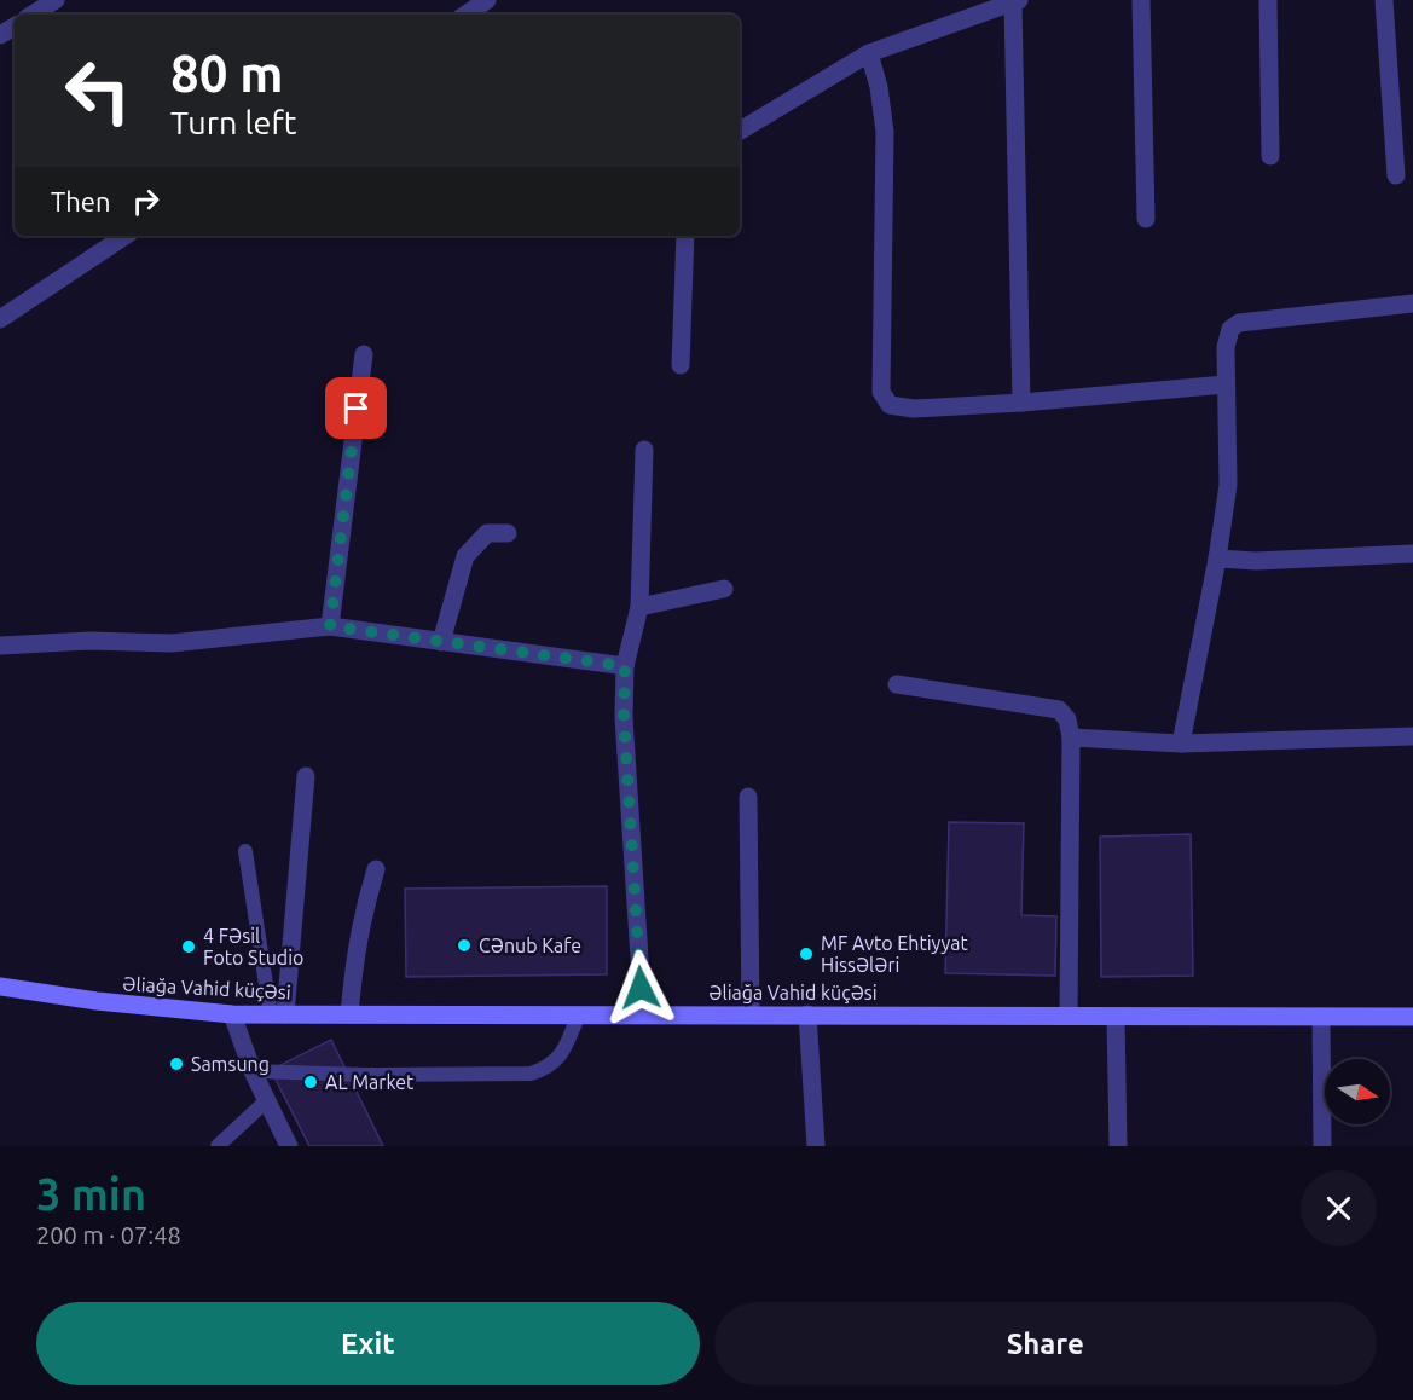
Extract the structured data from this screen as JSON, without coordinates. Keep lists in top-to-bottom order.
{
  "streets": {
    "main road": ["Əliağa Vahid küçəsi"]
  },
  "places": [
    "Cənub Kafe",
    "4 Fəsil Foto Studio",
    "MF Avto Ehtiyyat Hissələri",
    "Samsung",
    "AL Market"
  ],
  "north": "right",
  "page": {
    "turn": ["80 m", "Turn left"],
    "then": "Then",
    "heading": ["3 min", "200 m · 07:48"],
    "buttons": ["Exit", "Share"]
  }
}
